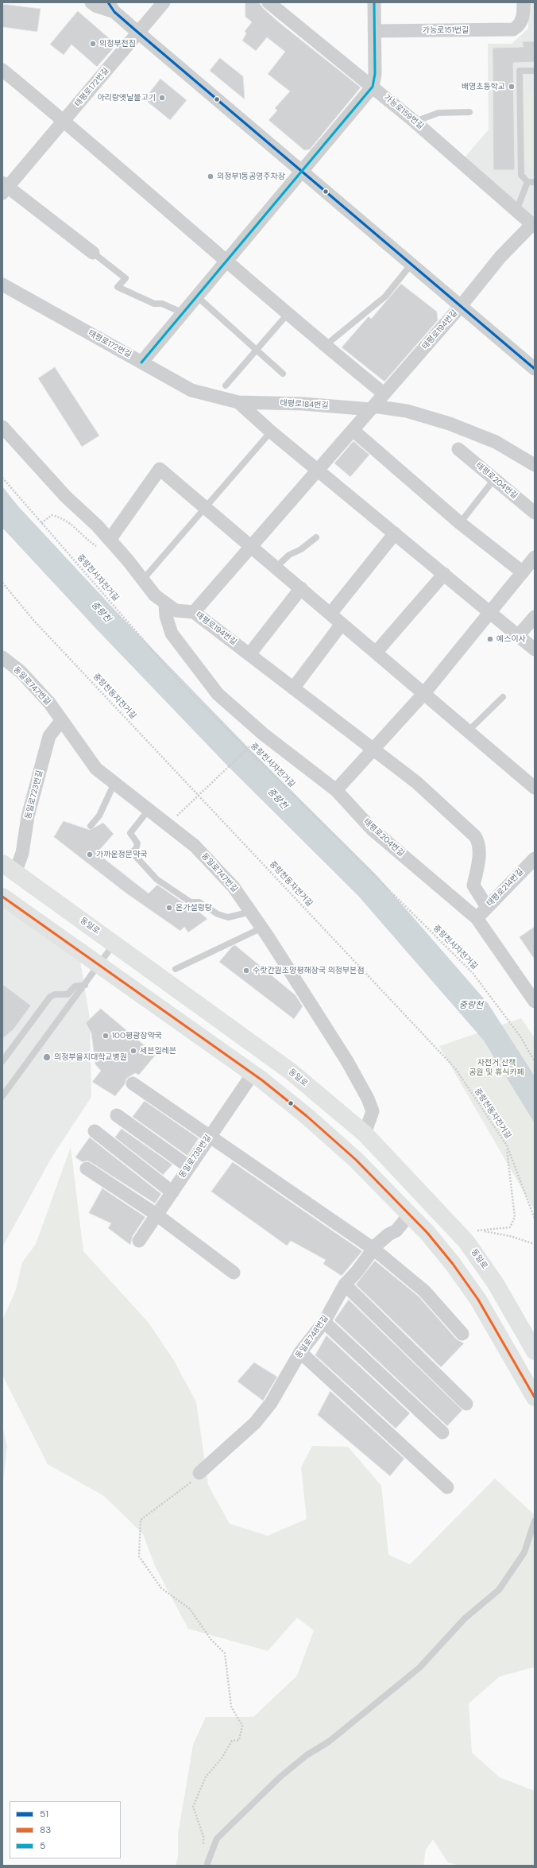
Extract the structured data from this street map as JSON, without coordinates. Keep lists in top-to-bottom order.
{
  "streets": {
    "street": [
      "가능로151번길",
      "태평로172번길",
      "가능로159번길",
      "태평로194번길",
      "태평로184번길",
      "태평로204번길",
      "동일로747번길",
      "동일로723번길",
      "태평로214번길",
      "동일로",
      "동일로738번길",
      "동일로748번길"
    ],
    "path": ["중랑천서자전거길", "중랑천동자전거길"]
  },
  "crossings": [
    ["태평로172번길", "태평로184번길"],
    ["가능로159번길", "태평로194번길"],
    ["태평로194번길", "태평로184번길"],
    ["태평로204번길", "태평로214번길"],
    ["동일로747번길", "동일로723번길"],
    ["동일로747번길", "동일로"],
    ["동일로723번길", "동일로"]
  ],
  "water": ["중랑천"],
  "parks": ["자전거 산책 공원 및 휴식카페"],
  "places": [
    "의정부전집",
    "배영초등학교",
    "아리랑옛날불고기",
    "의정부1동공영주차장",
    "예스이사",
    "가까운정문약국",
    "온가설렁탕",
    "수랏간원조양평해장국 의정부본점",
    "100평광장약국",
    "세븐일레븐",
    "의정부을지대학교병원"
  ],
  "lines": ["transit line 51", "transit line 5", "transit line 83"],
  "legend": ["51", "83", "5"]
}
